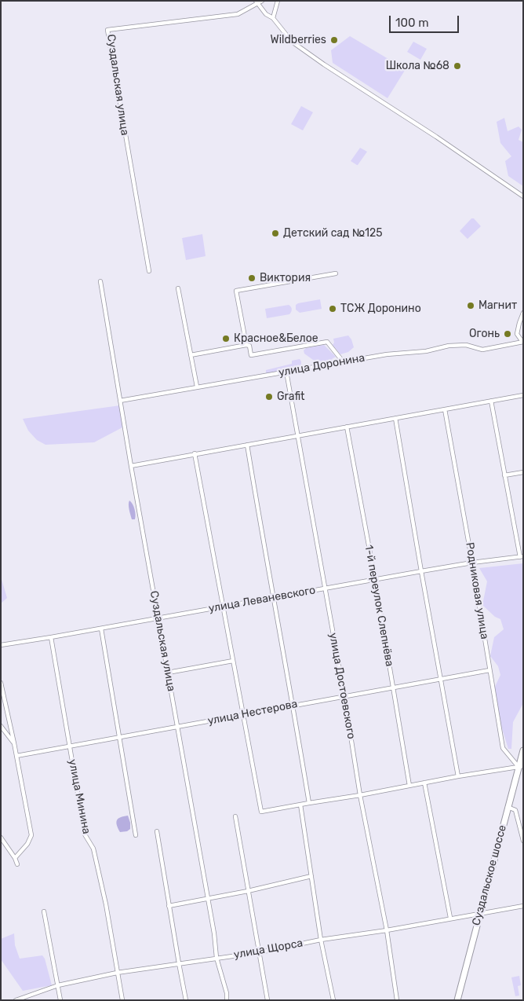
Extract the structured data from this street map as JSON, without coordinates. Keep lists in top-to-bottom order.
{
  "streets": {
    "main road": ["Суздальское шоссе"],
    "street": [
      "Суздальская улица",
      "улица Доронина",
      "Родниковая улица",
      "улица Леваневского",
      "1-й переулок Слепнёва",
      "улица Достоевского",
      "улица Нестерова",
      "улица Минина",
      "улица Щорса"
    ]
  },
  "crossings": [
    ["Суздальская улица", "улица Доронина"],
    ["Суздальская улица", "улица Леваневского"],
    ["Суздальская улица", "улица Нестерова"],
    ["Суздальская улица", "улица Щорса"],
    ["улица Доронина", "улица Достоевского"],
    ["Родниковая улица", "улица Леваневского"],
    ["Родниковая улица", "улица Нестерова"],
    ["Родниковая улица", "Суздальское шоссе"],
    ["улица Леваневского", "1-й переулок Слепнёва"],
    ["улица Леваневского", "улица Достоевского"],
    ["улица Леваневского", "улица Минина"],
    ["1-й переулок Слепнёва", "улица Нестерова"],
    ["улица Достоевского", "улица Нестерова"],
    ["улица Достоевского", "улица Щорса"],
    ["улица Нестерова", "улица Минина"],
    ["улица Минина", "улица Щорса"],
    ["Суздальское шоссе", "улица Щорса"]
  ],
  "places": [
    "Wildberries",
    "Школа №68",
    "Детский сад №125",
    "Виктория",
    "Магнит",
    "ТСЖ Доронино",
    "Огонь",
    "Красное&Белое",
    "Grafit"
  ],
  "scale_bar": "100 m"
}
